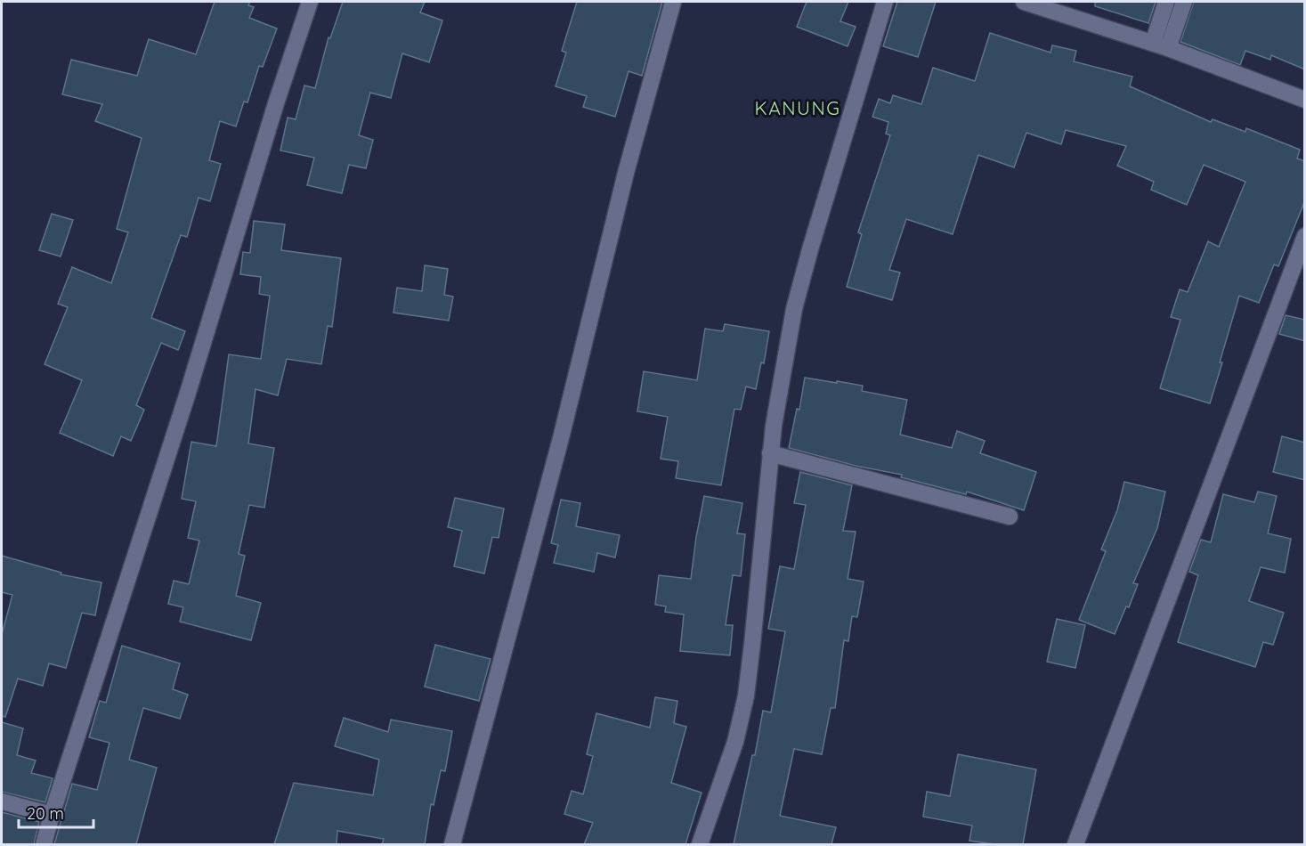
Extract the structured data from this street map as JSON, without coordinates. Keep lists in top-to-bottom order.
{
  "districts": ["KANUNG"],
  "scale_bar": "20 m"
}
